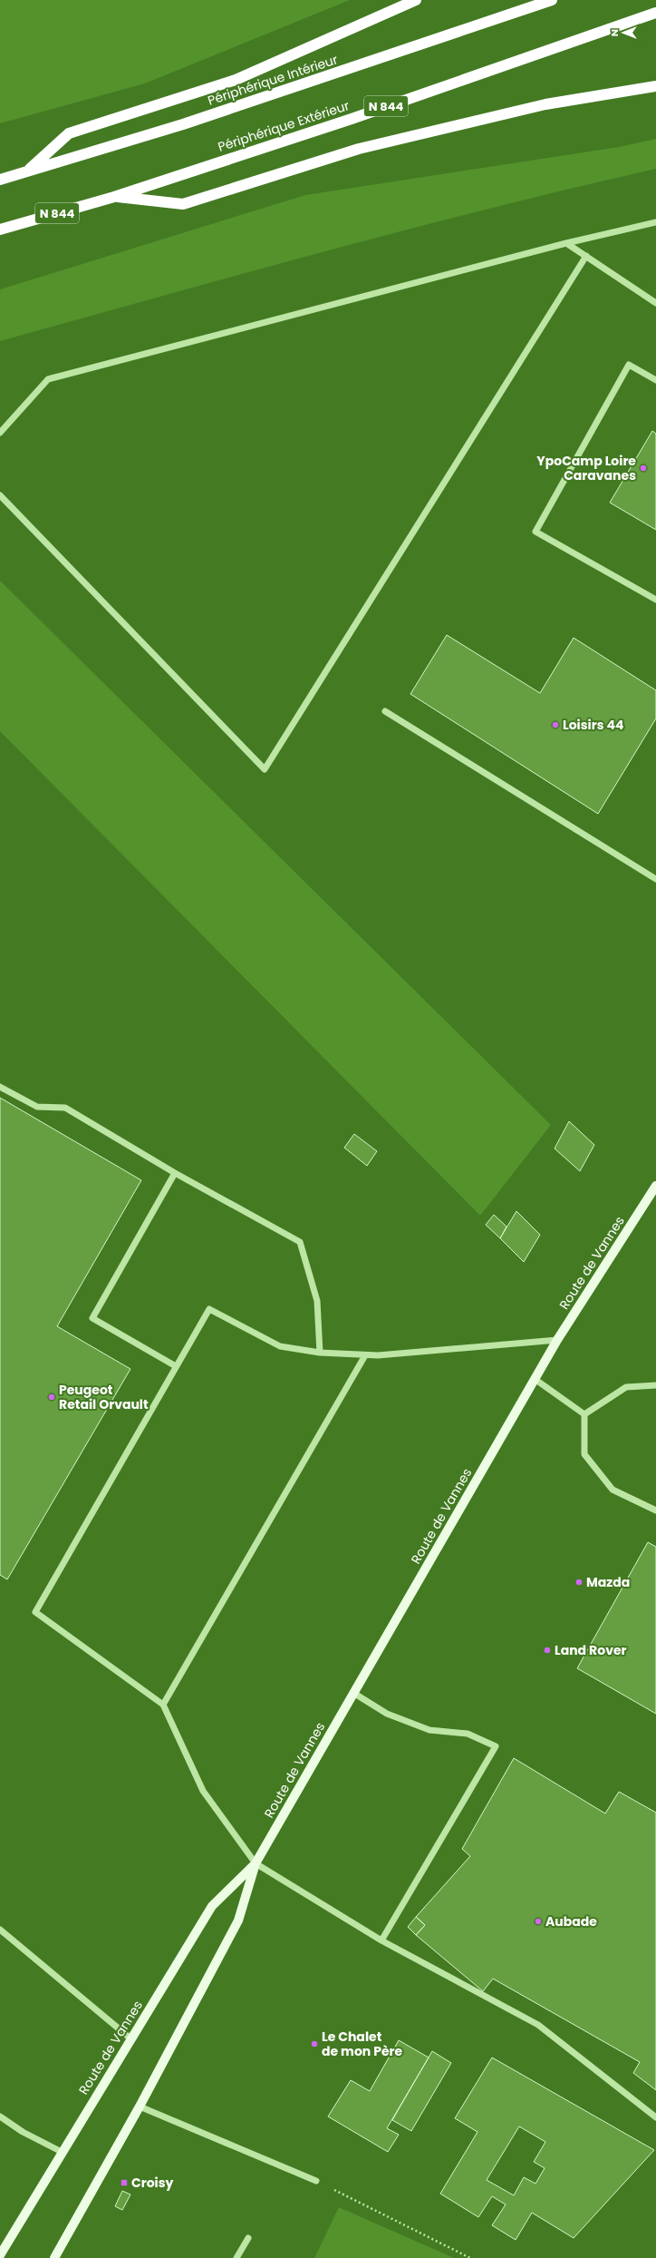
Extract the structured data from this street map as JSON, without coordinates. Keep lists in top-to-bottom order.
{
  "streets": {
    "highway": ["Périphérique Intérieur", "N 844", "Périphérique Extérieur"],
    "main road": ["Route de Vannes"]
  },
  "places": {
    "other": [
      "YpoCamp Loire Caravanes",
      "Loisirs 44",
      "Peugeot Retail Orvault",
      "Mazda",
      "Land Rover",
      "Aubade",
      "Le Chalet de mon Père"
    ],
    "transit": ["Croisy"]
  },
  "north": "left"
}
